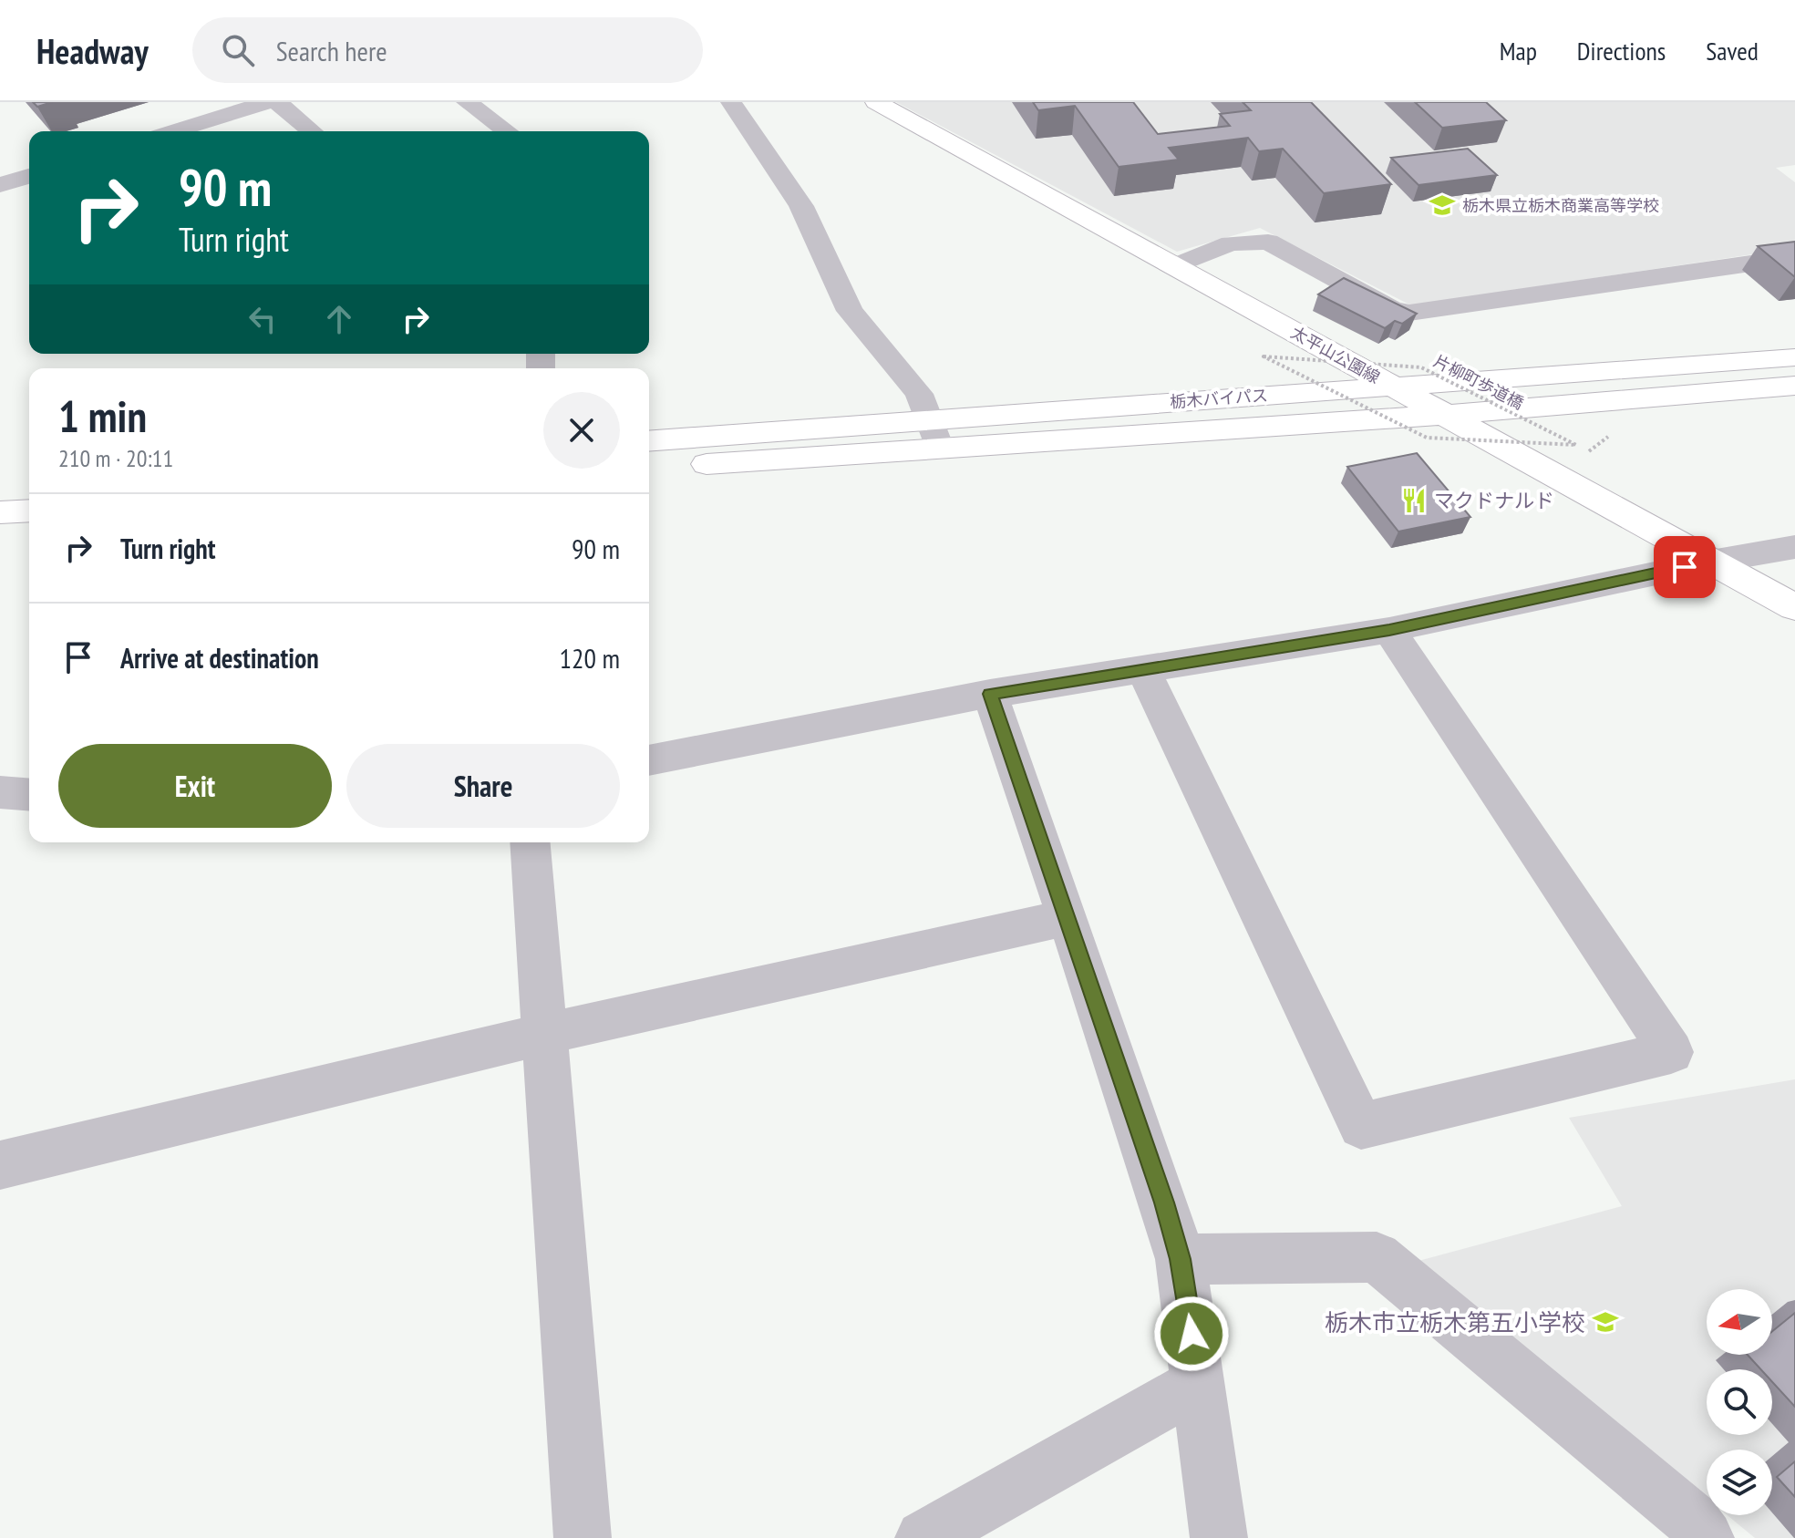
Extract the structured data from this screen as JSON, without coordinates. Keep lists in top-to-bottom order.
{
  "streets": {
    "main road": ["太平山公園線", "栃木バイパス"],
    "path": ["片柳町歩道橋"]
  },
  "crossings": [
    ["太平山公園線", "片柳町歩道橋"],
    ["太平山公園線", "栃木バイパス"],
    ["片柳町歩道橋", "栃木バイパス"]
  ],
  "places": {
    "school or university": ["栃木県立栃木商業高等学校", "栃木市立栃木第五小学校"],
    "restaurant": ["マクドナルド"]
  },
  "north": "left",
  "page": {
    "header": "Headway",
    "search": "Search here",
    "nav": ["Map", "Directions", "Saved"],
    "turn": ["90 m", "Turn right"],
    "heading": ["1 min", "210 m · 20:11"],
    "list": [
      {
        "name": "Turn right",
        "value": "90 m"
      },
      {
        "name": "Arrive at destination",
        "value": "120 m"
      }
    ],
    "buttons": ["Exit", "Share"]
  }
}
